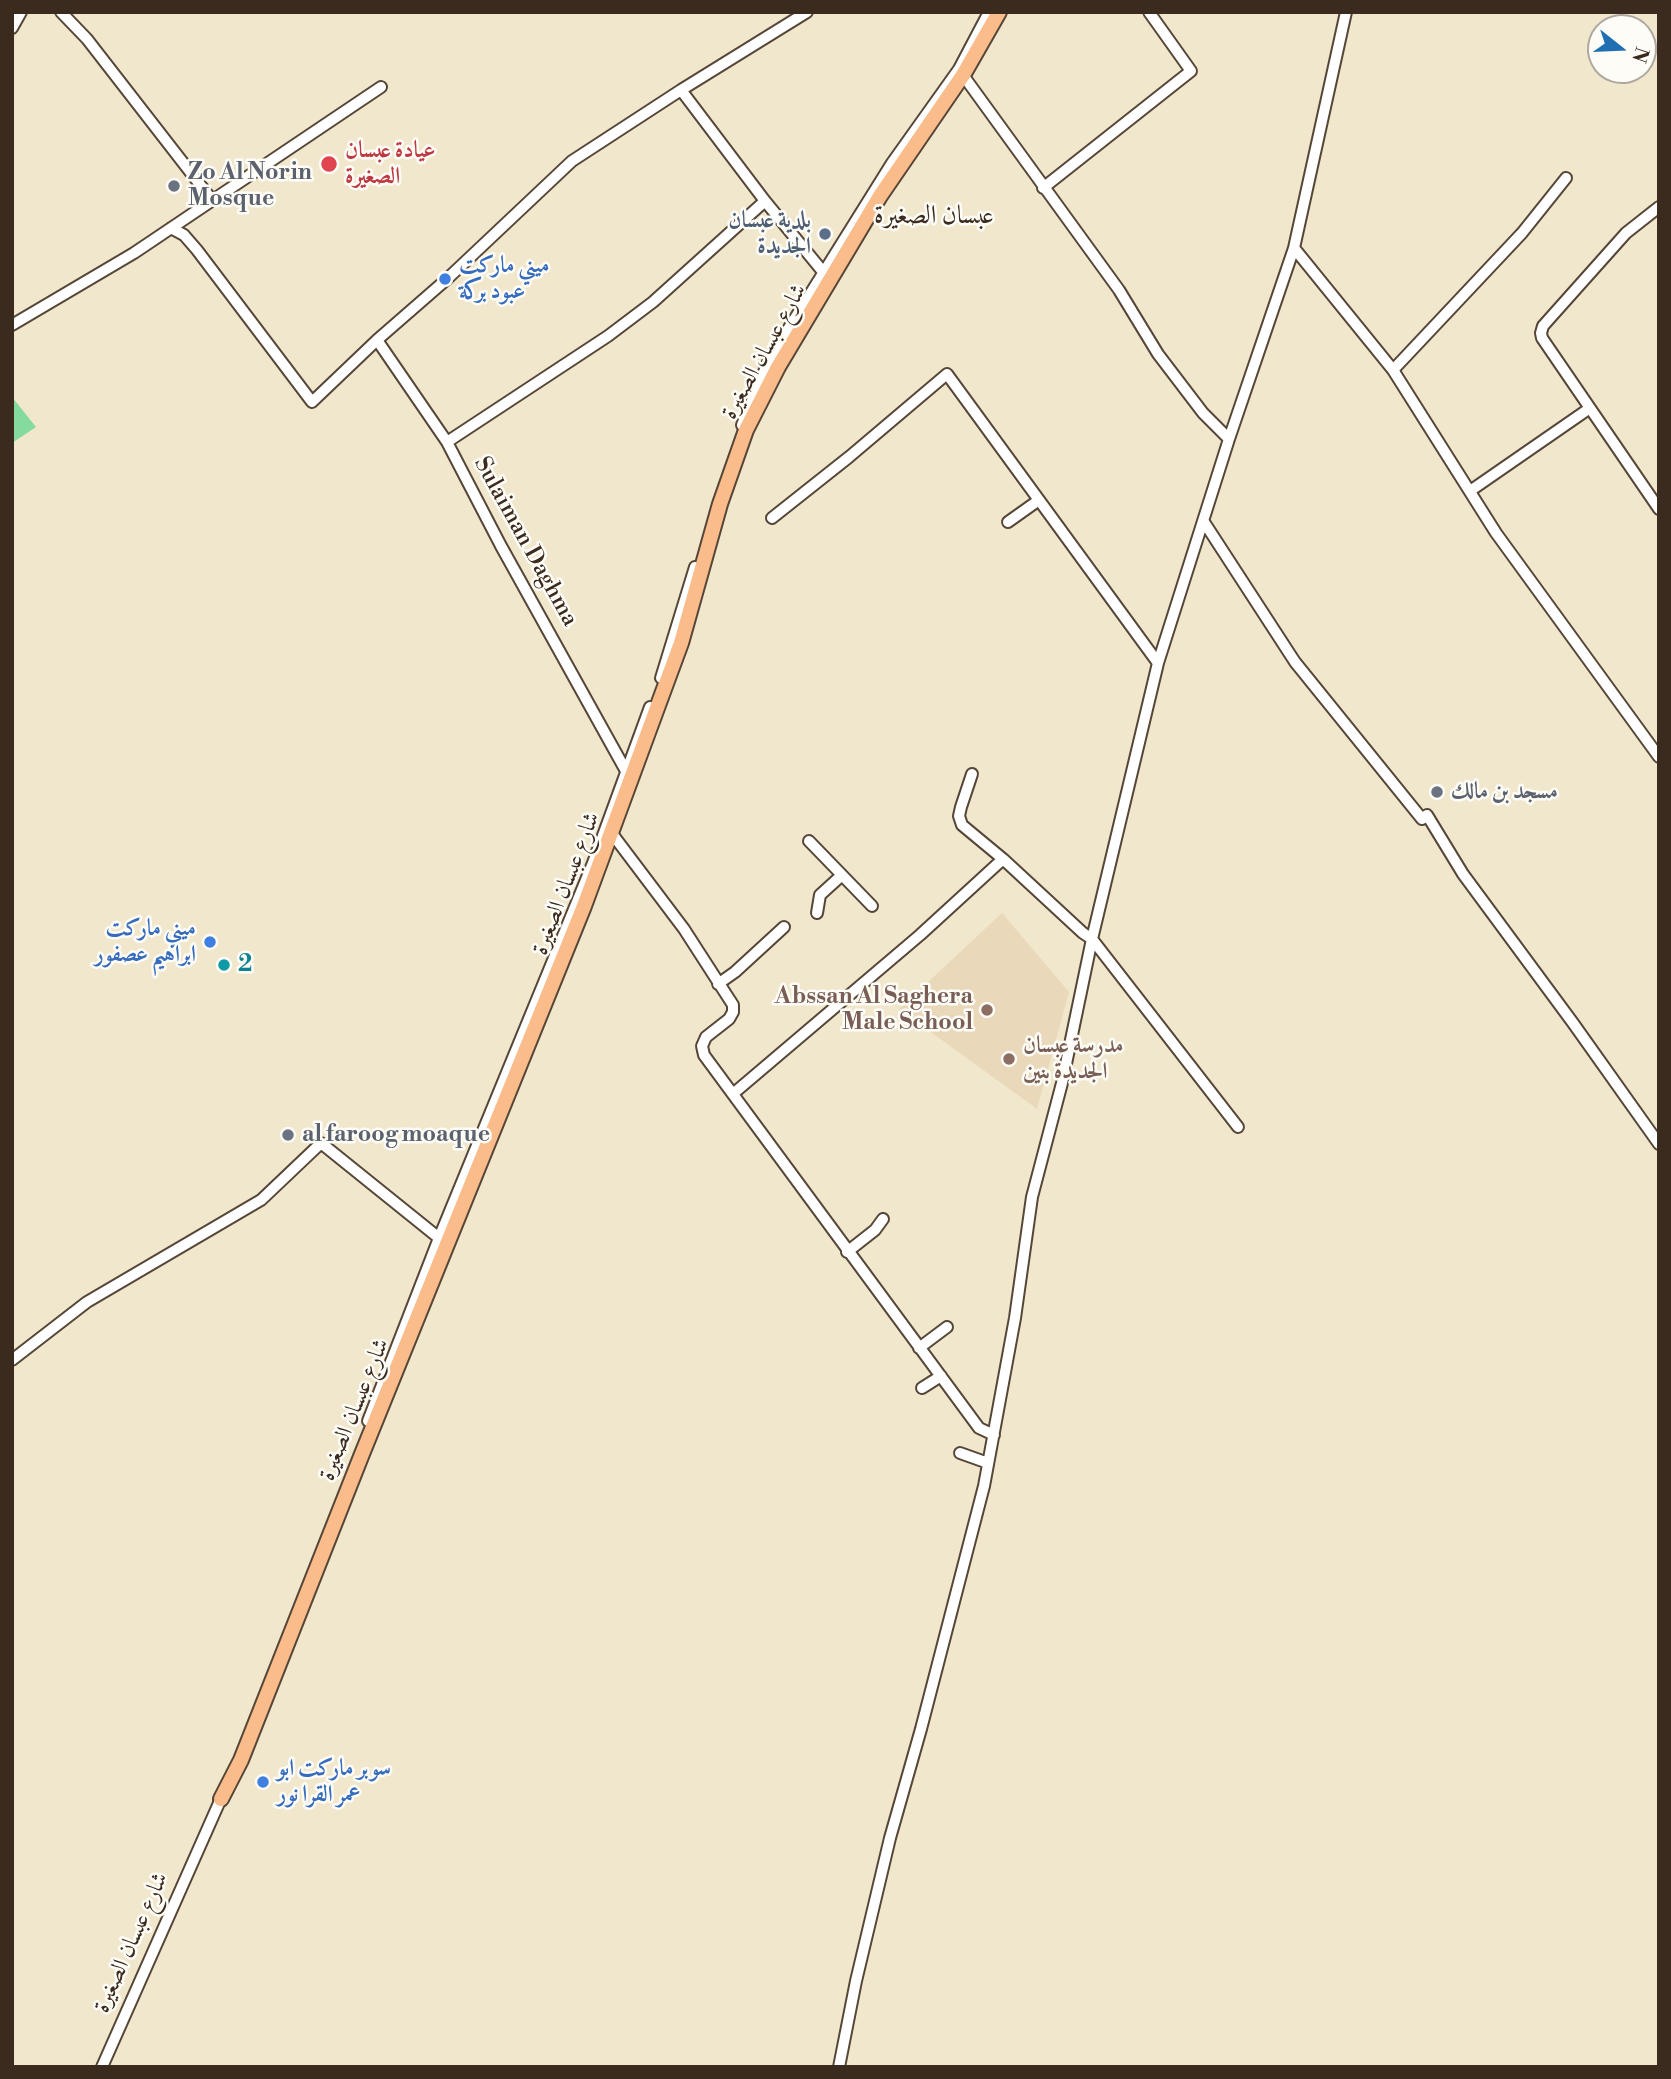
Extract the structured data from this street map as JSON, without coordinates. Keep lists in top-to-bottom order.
{
  "streets": {
    "main road": ["شارع عبسان الصغيرة"],
    "street": ["Sulaiman Daghma"]
  },
  "crossings": [
    ["شارع عبسان الصغيرة", "Sulaiman Daghma"]
  ],
  "districts": ["عبسان الصغيرة"],
  "places": [
    "عيادة عبسان الصغيرة",
    "Zo Al Norin Mosque",
    "بلدية عبسان الجديدة",
    "ميني ماركت عبود بركة",
    "مسجد بن مالك",
    "ميني ماركت ابراهيم عصفور",
    "2",
    "Abssan Al Saghera Male School",
    "مدرسة عبسان الجديدة بنين",
    "al faroog moaque",
    "سوبر ماركت ابو عمر القرا نور"
  ],
  "north": "right"
}
